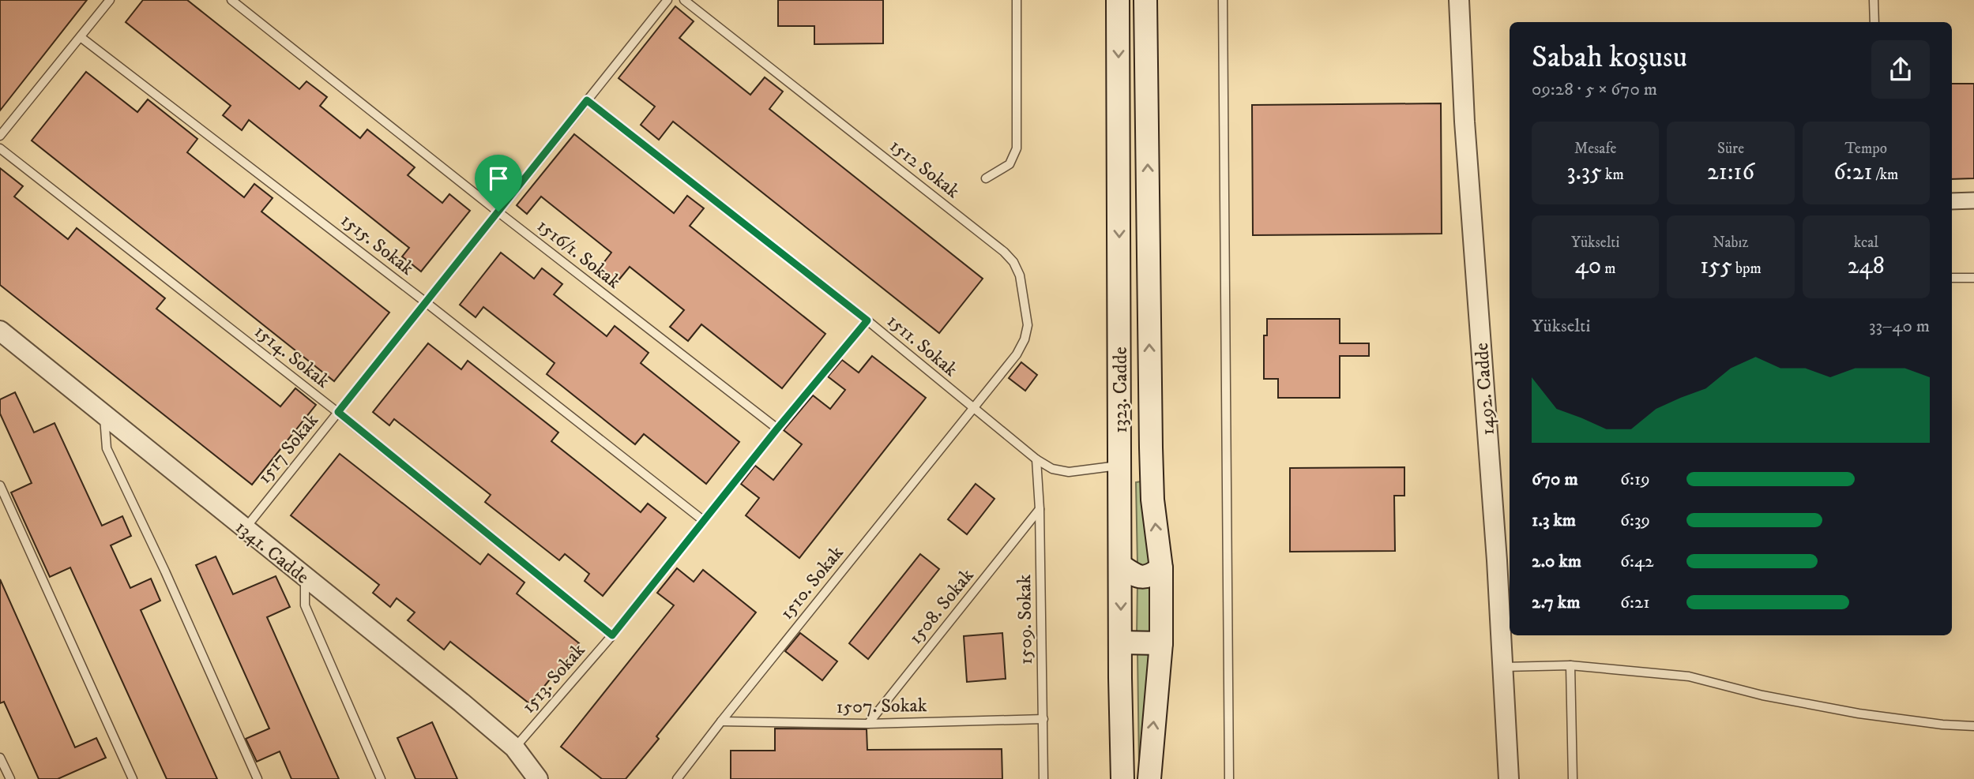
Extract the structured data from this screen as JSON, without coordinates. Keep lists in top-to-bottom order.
{
  "streets": {
    "main road": ["1323. Cadde"],
    "street": ["1492. Cadde", "1341. Cadde"],
    "lane": [
      "1512 Sokak",
      "1515. Sokak",
      "1516/1. Sokak",
      "1511. Sokak",
      "1514. Sokak",
      "1517 Sokak",
      "1510. Sokak",
      "1508. Sokak",
      "1509. Sokak",
      "1513. Sokak",
      "1507. Sokak"
    ]
  },
  "crossings": [
    ["1512 Sokak", "1511. Sokak"],
    ["1512 Sokak", "1510. Sokak"],
    ["1515. Sokak", "1517 Sokak"],
    ["1515. Sokak", "1513. Sokak"],
    ["1516/1. Sokak", "1517 Sokak"],
    ["1516/1. Sokak", "1513. Sokak"],
    ["1511. Sokak", "1323. Cadde"],
    ["1511. Sokak", "1517 Sokak"],
    ["1511. Sokak", "1510. Sokak"],
    ["1511. Sokak", "1509. Sokak"],
    ["1511. Sokak", "1513. Sokak"],
    ["1514. Sokak", "1517 Sokak"],
    ["1514. Sokak", "1513. Sokak"],
    ["1517 Sokak", "1341. Cadde"],
    ["1341. Cadde", "1513. Sokak"],
    ["1510. Sokak", "1507. Sokak"],
    ["1508. Sokak", "1509. Sokak"],
    ["1508. Sokak", "1507. Sokak"],
    ["1509. Sokak", "1507. Sokak"]
  ],
  "page": {
    "heading": ["Sabah koşusu", "09:28 · 5 × 670 m"],
    "stats": [
      ["Mesafe", "3.35 km"],
      ["Süre", "21:16"],
      ["Tempo", "6:21 /km"],
      ["Yükselti", "40 m"],
      ["Nabız", "155 bpm"],
      ["kcal", "248"]
    ],
    "chart": ["Yükselti", "33–40 m"],
    "list": [
      {
        "name": "670 m",
        "note": "6:19"
      },
      {
        "name": "1.3 km",
        "note": "6:39"
      },
      {
        "name": "2.0 km",
        "note": "6:42"
      },
      {
        "name": "2.7 km",
        "note": "6:21"
      }
    ]
  }
}
